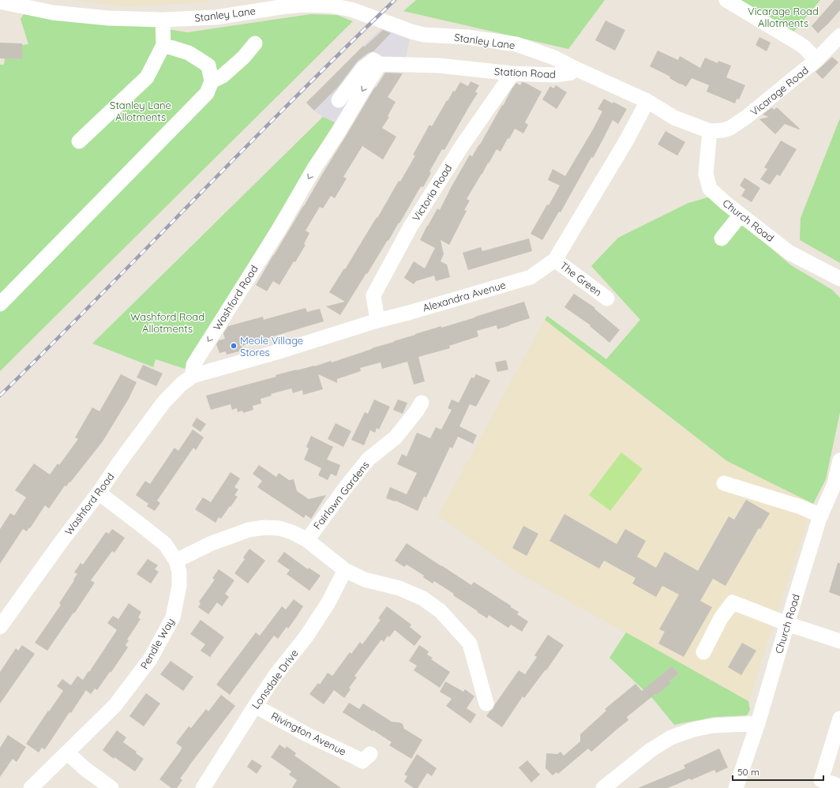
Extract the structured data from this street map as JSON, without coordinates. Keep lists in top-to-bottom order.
{
  "streets": {
    "street": [
      "Stanley Lane",
      "Station Road",
      "Vicarage Road",
      "Victoria Road",
      "Church Road",
      "The Green",
      "Alexandra Avenue",
      "Washford Road",
      "Fairlawn Gardens",
      "Pendle Way",
      "Lonsdale Drive",
      "Rivington Avenue"
    ]
  },
  "crossings": [
    ["Stanley Lane", "Station Road"],
    ["Station Road", "Victoria Road"],
    ["Station Road", "Washford Road"],
    ["Vicarage Road", "Church Road"],
    ["Victoria Road", "Alexandra Avenue"],
    ["The Green", "Alexandra Avenue"],
    ["Alexandra Avenue", "Washford Road"],
    ["Washford Road", "Pendle Way"],
    ["Lonsdale Drive", "Rivington Avenue"]
  ],
  "one_way": ["Washford Road"],
  "parks": ["Vicarage Road Allotments", "Stanley Lane Allotments", "Washford Road Allotments"],
  "places": ["Meole Village Stores"],
  "scale_bar": "50 m"
}
